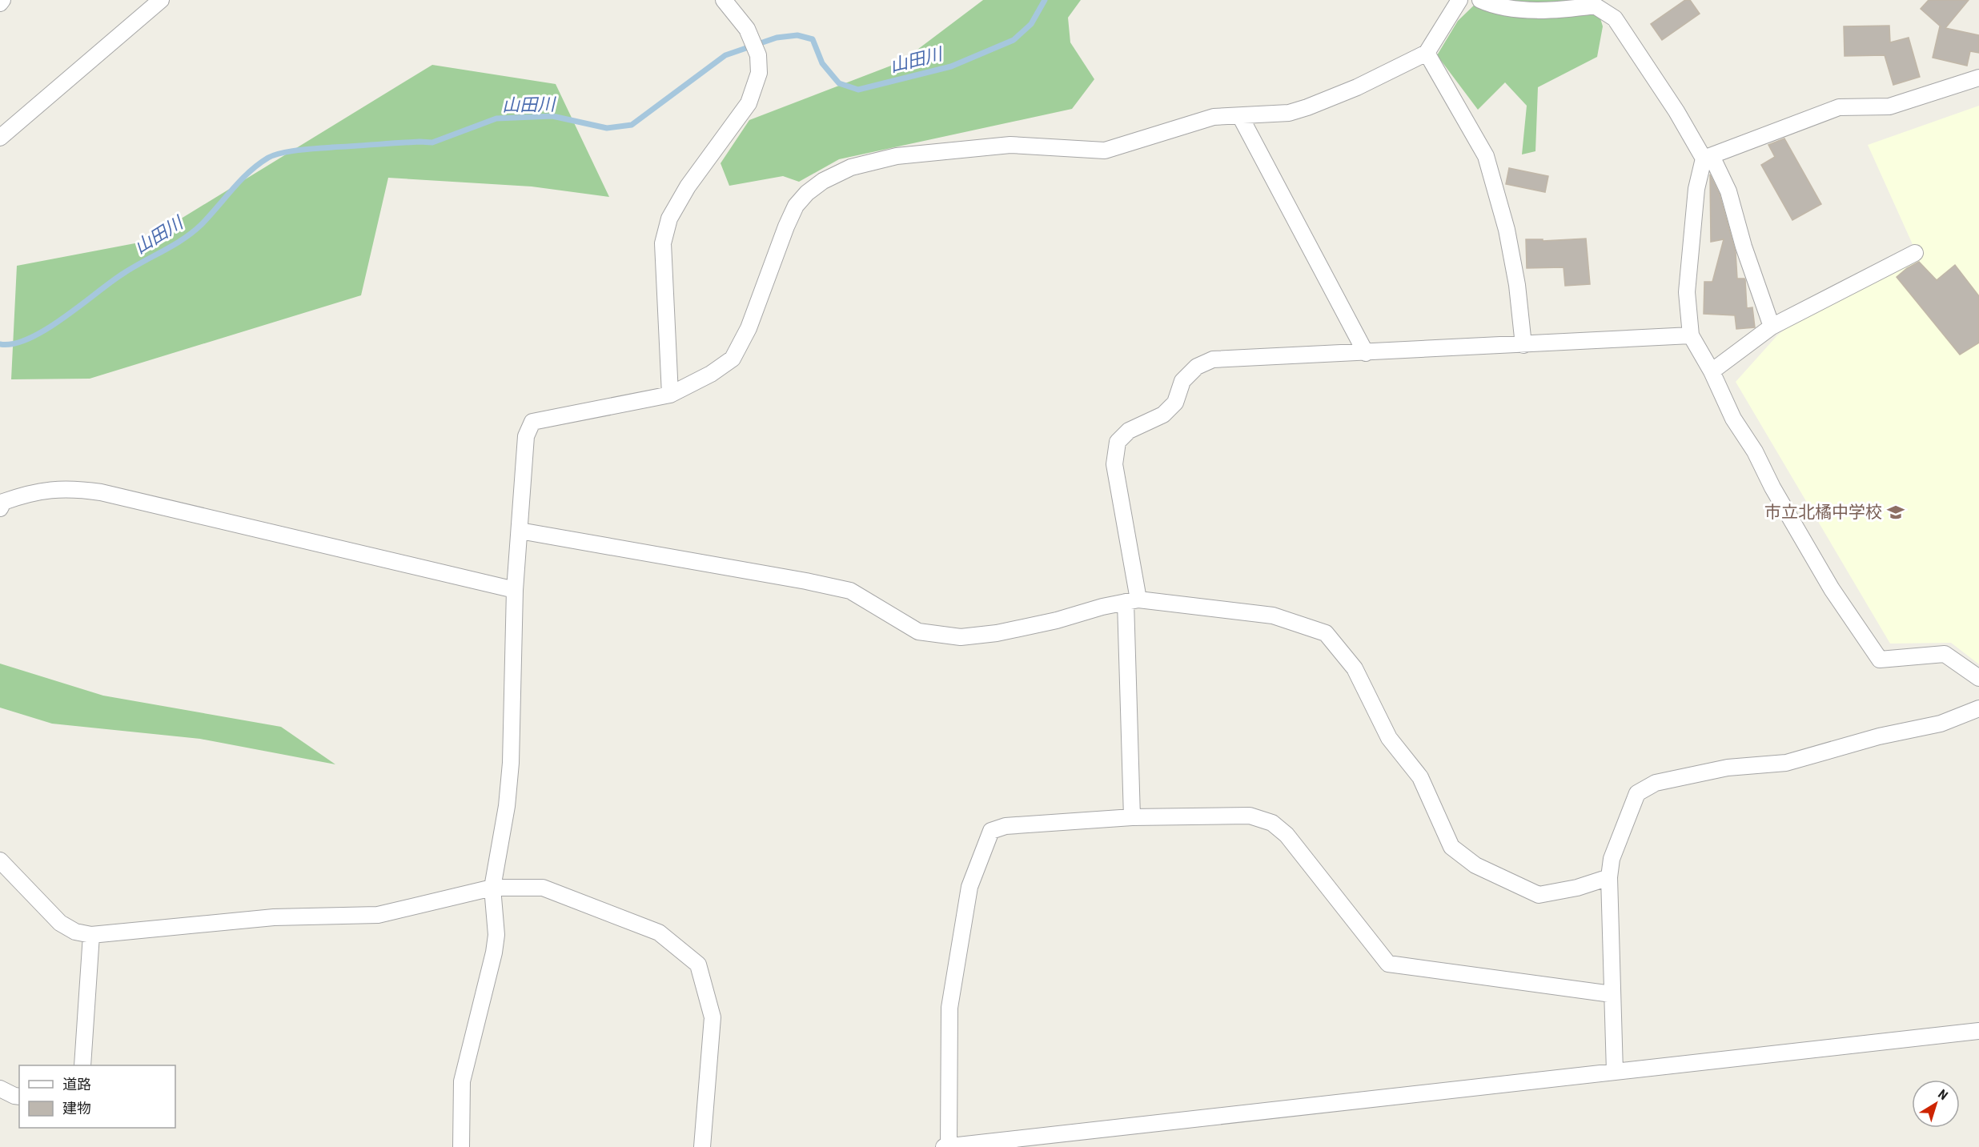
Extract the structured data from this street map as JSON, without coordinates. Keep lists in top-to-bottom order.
{
  "water": ["山田川"],
  "places": {
    "school or university": ["市立北橘中学校"]
  },
  "legend": ["道路", "建物"],
  "north": "top right"
}
